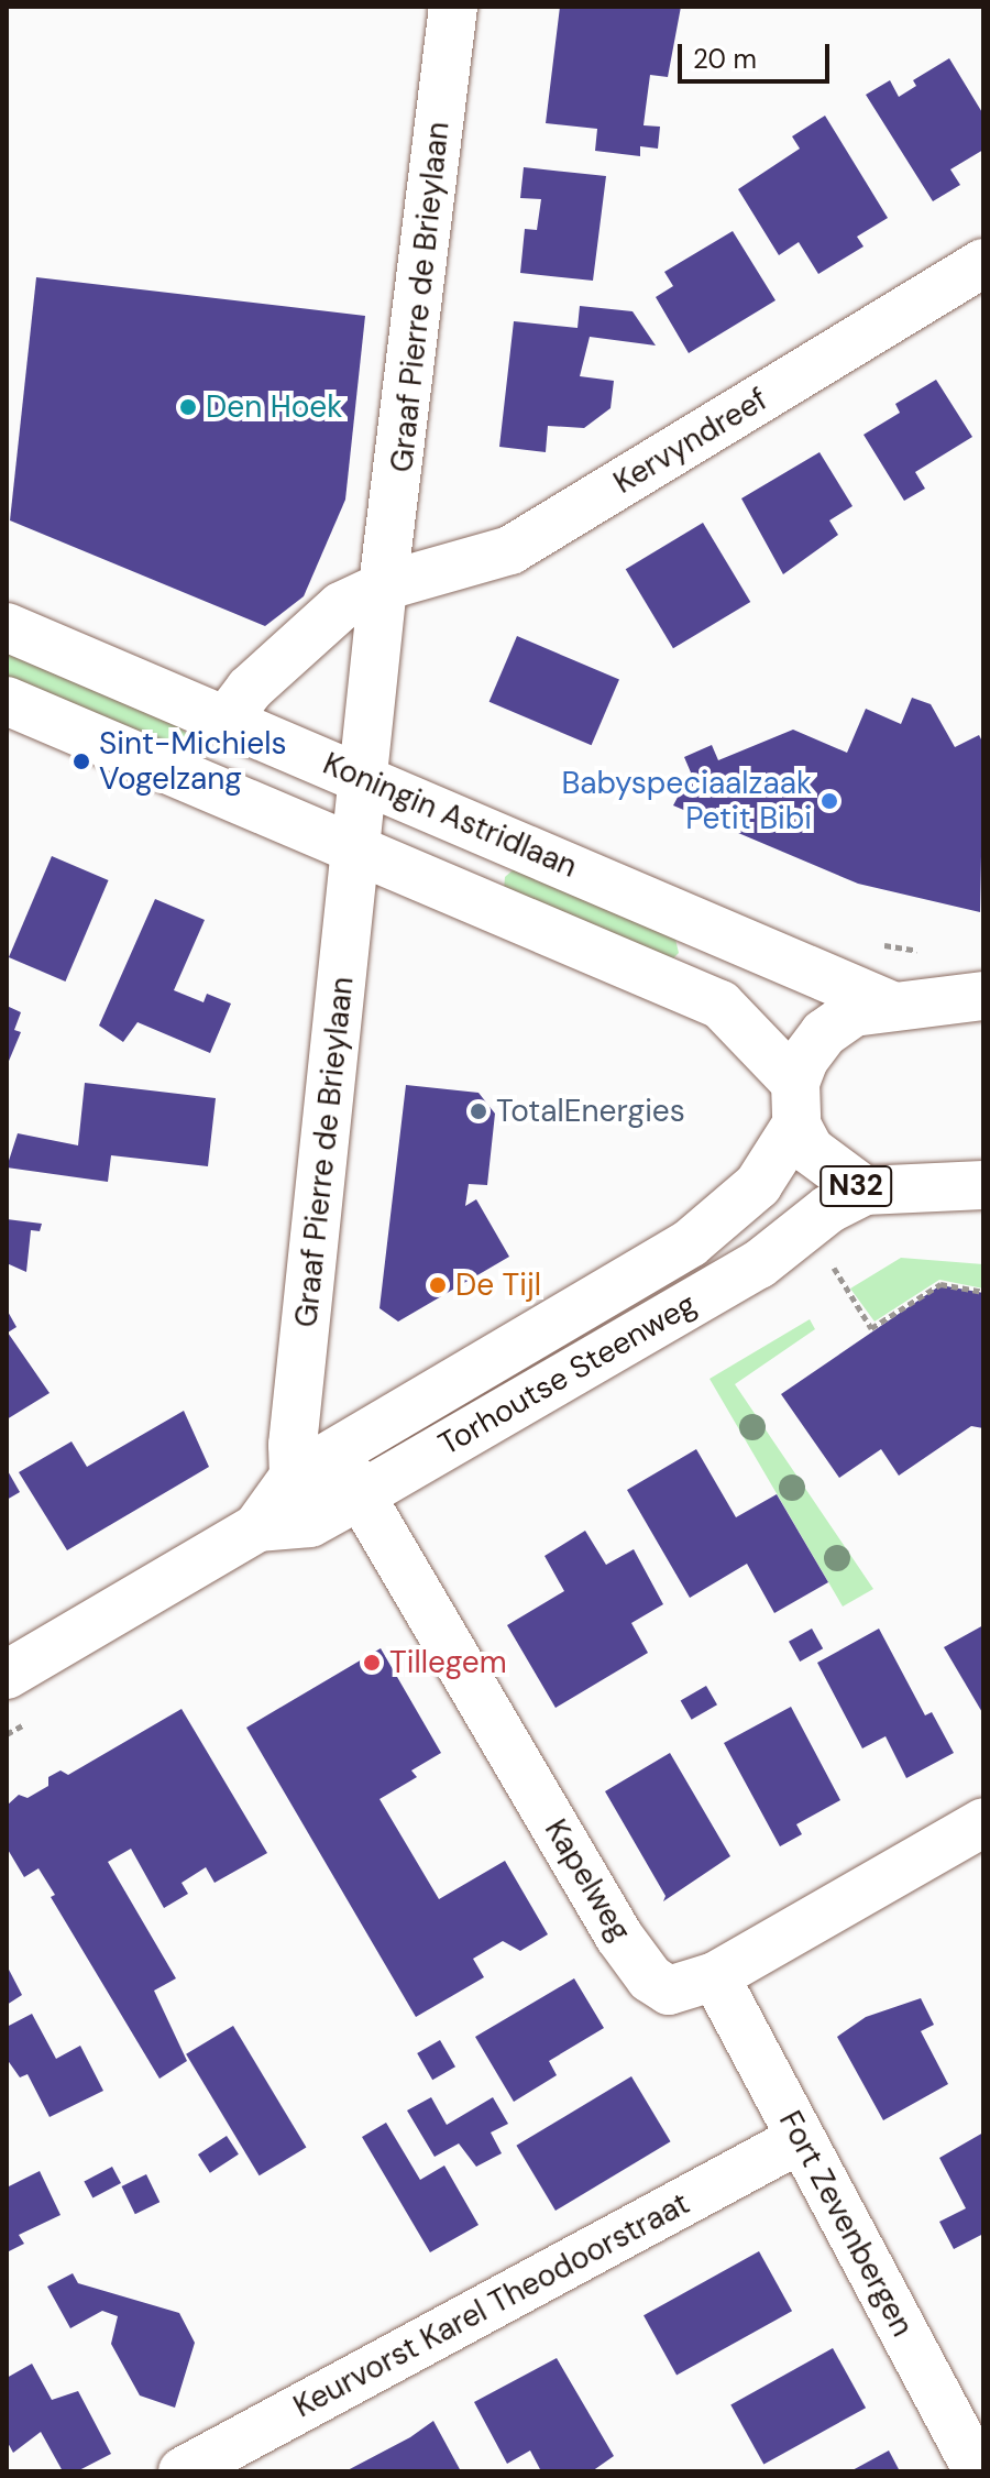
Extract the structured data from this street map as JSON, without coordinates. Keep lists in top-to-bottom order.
{
  "streets": {
    "street": [
      "Graaf Pierre de Brieylaan",
      "Kervyndreef",
      "Koningin Astridlaan",
      "N32",
      "Torhoutse Steenweg",
      "Kapelweg",
      "Fort Zevenbergen",
      "Keurvorst Karel Theodoorstraat"
    ]
  },
  "crossings": [
    ["Graaf Pierre de Brieylaan", "Kervyndreef"],
    ["Graaf Pierre de Brieylaan", "Koningin Astridlaan"],
    ["Graaf Pierre de Brieylaan", "Torhoutse Steenweg"],
    ["Kervyndreef", "Koningin Astridlaan"],
    ["Koningin Astridlaan", "N32"],
    ["N32", "Torhoutse Steenweg"],
    ["Torhoutse Steenweg", "Kapelweg"],
    ["Kapelweg", "Fort Zevenbergen"],
    ["Fort Zevenbergen", "Keurvorst Karel Theodoorstraat"]
  ],
  "places": [
    "Den Hoek",
    "Sint-Michiels Vogelzang",
    "Babyspeciaalzaak Petit Bibi",
    "TotalEnergies",
    "De Tijl",
    "Tillegem"
  ],
  "scale_bar": "20 m"
}
